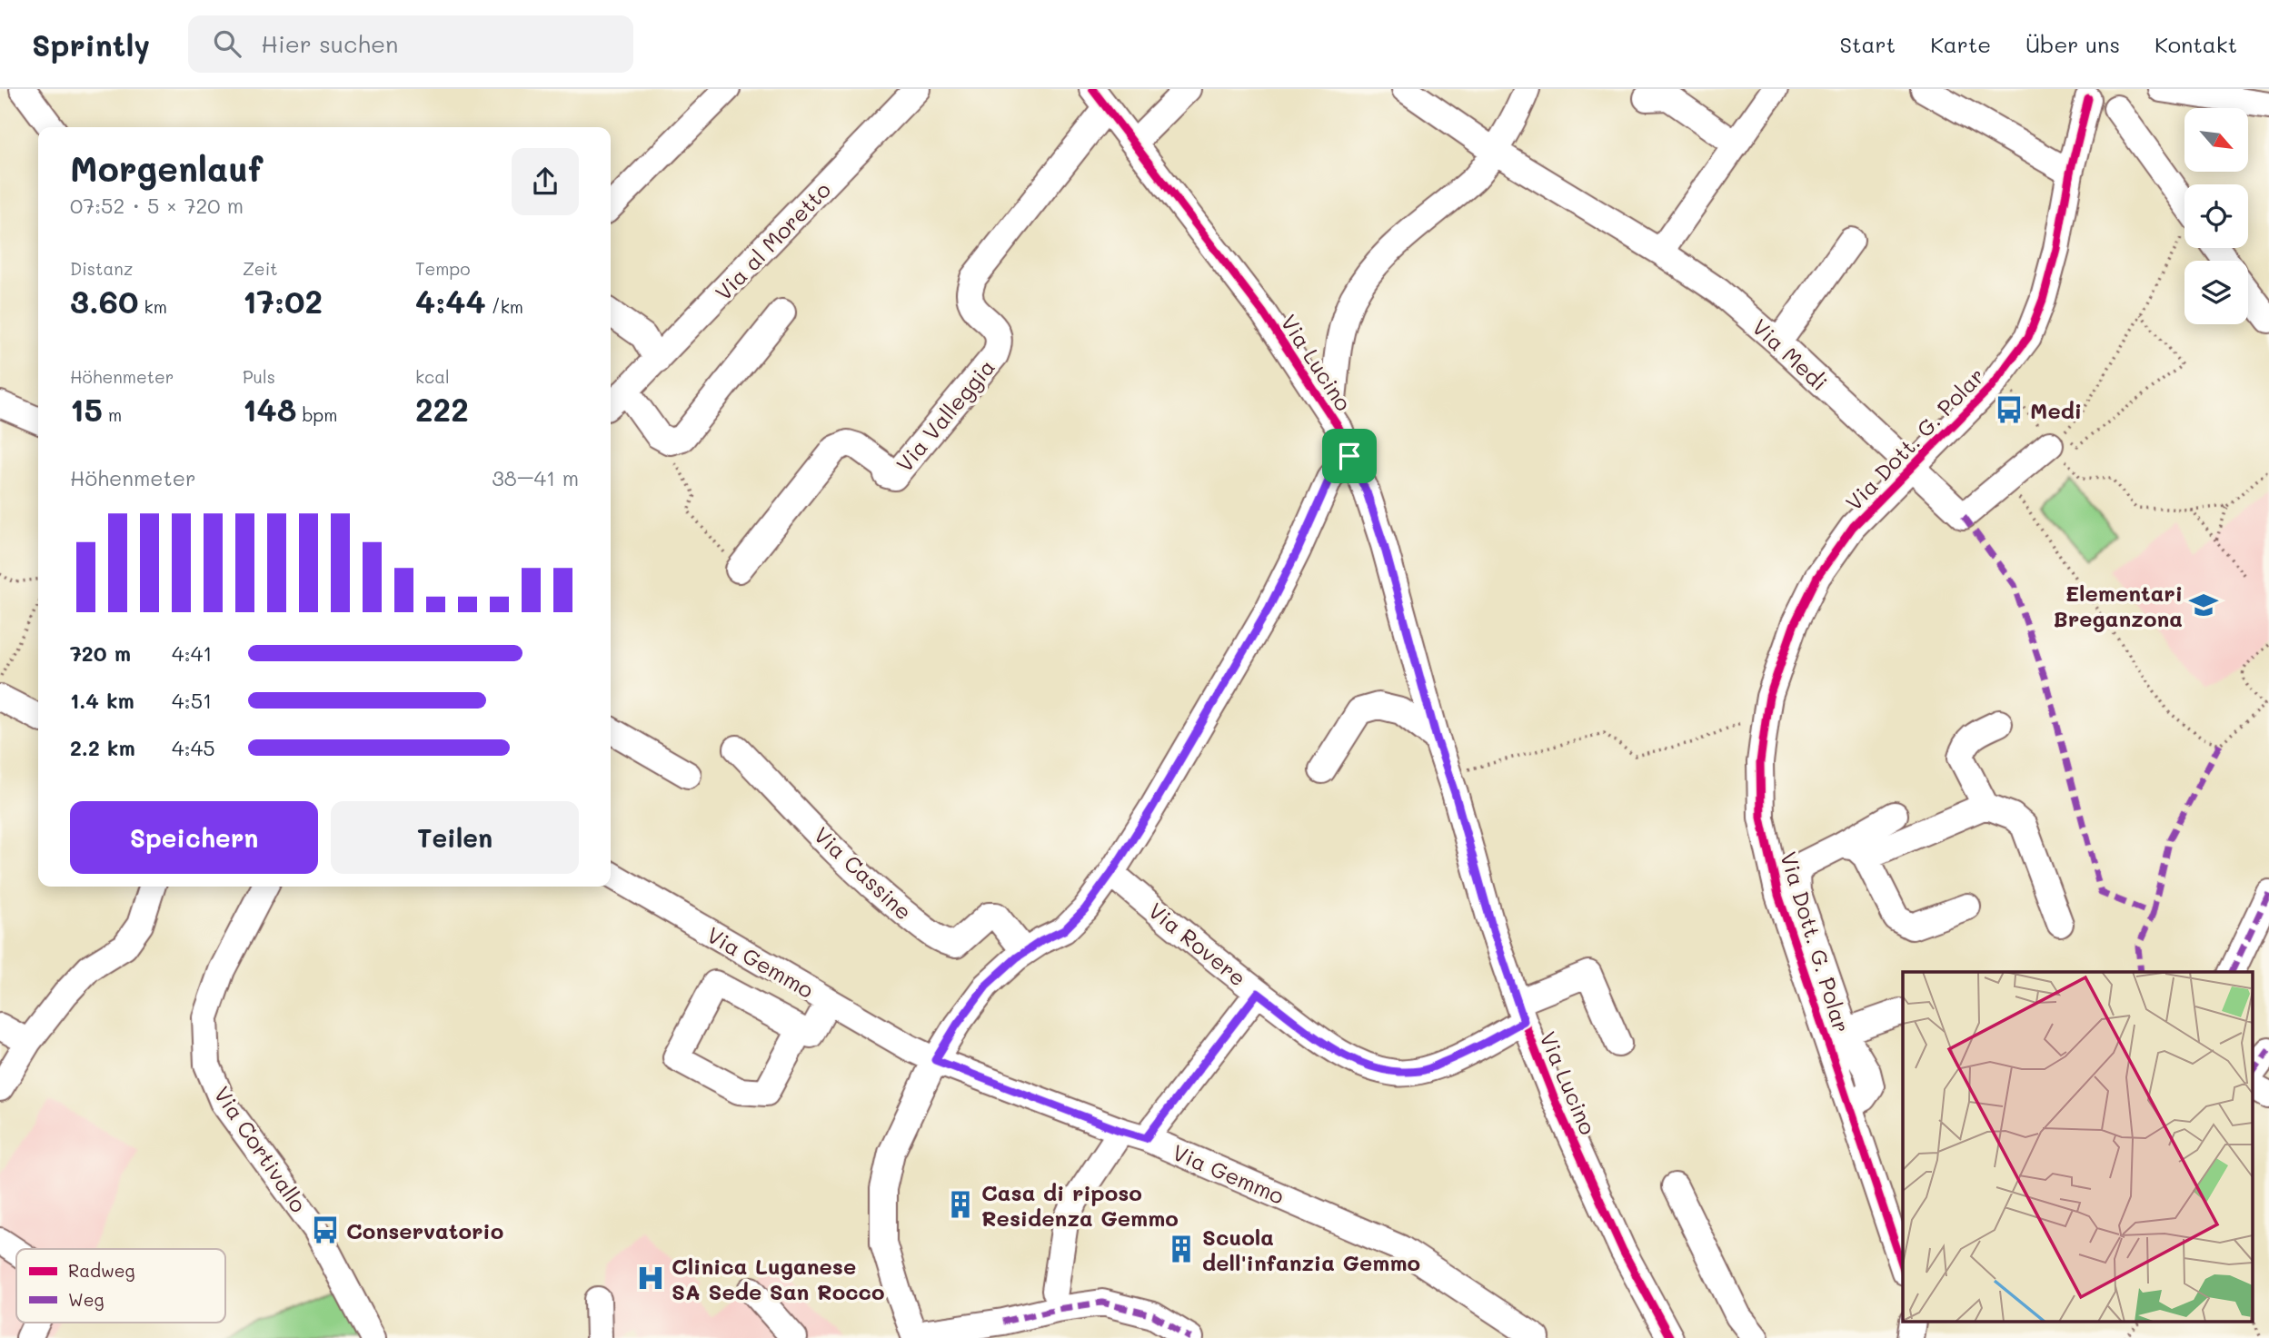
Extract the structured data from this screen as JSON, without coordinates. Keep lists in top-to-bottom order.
{
  "streets": {
    "street": [
      "Via al Moretto",
      "Via Medi",
      "Via Lucino",
      "Via Valleggia",
      "Via Dott. G. Polar",
      "Via Cassine",
      "Via Rovere",
      "Via Gemmo",
      "Via Cortivallo"
    ]
  },
  "crossings": [
    ["Via Medi", "Via Dott. G. Polar"],
    ["Via Lucino", "Via Valleggia"],
    ["Via Lucino", "Via Rovere"]
  ],
  "places": {
    "bus stop": ["Medi", "Conservatorio"],
    "school or university": ["Elementari Breganzona"],
    "building": ["Casa di riposo Residenza Gemmo", "Scuola dell'infanzia Gemmo"],
    "hospital": ["Clinica Luganese SA Sede San Rocco"]
  },
  "legend": ["Radweg", "Weg"],
  "north": "bottom right",
  "page": {
    "header": "Sprintly",
    "search": "Hier suchen",
    "nav": [
      "Start",
      "Karte",
      "Über uns",
      "Kontakt"
    ],
    "heading": ["Morgenlauf", "07:52 · 5 × 720 m"],
    "stats": [
      ["Distanz", "3.60 km"],
      ["Zeit", "17:02"],
      ["Tempo", "4:44 /km"],
      ["Höhenmeter", "15 m"],
      ["Puls", "148 bpm"],
      ["kcal", "222"]
    ],
    "chart": ["Höhenmeter", "38–41 m"],
    "list": [
      {
        "name": "720 m",
        "note": "4:41"
      },
      {
        "name": "1.4 km",
        "note": "4:51"
      },
      {
        "name": "2.2 km",
        "note": "4:45"
      }
    ],
    "buttons": ["Speichern", "Teilen"]
  }
}
